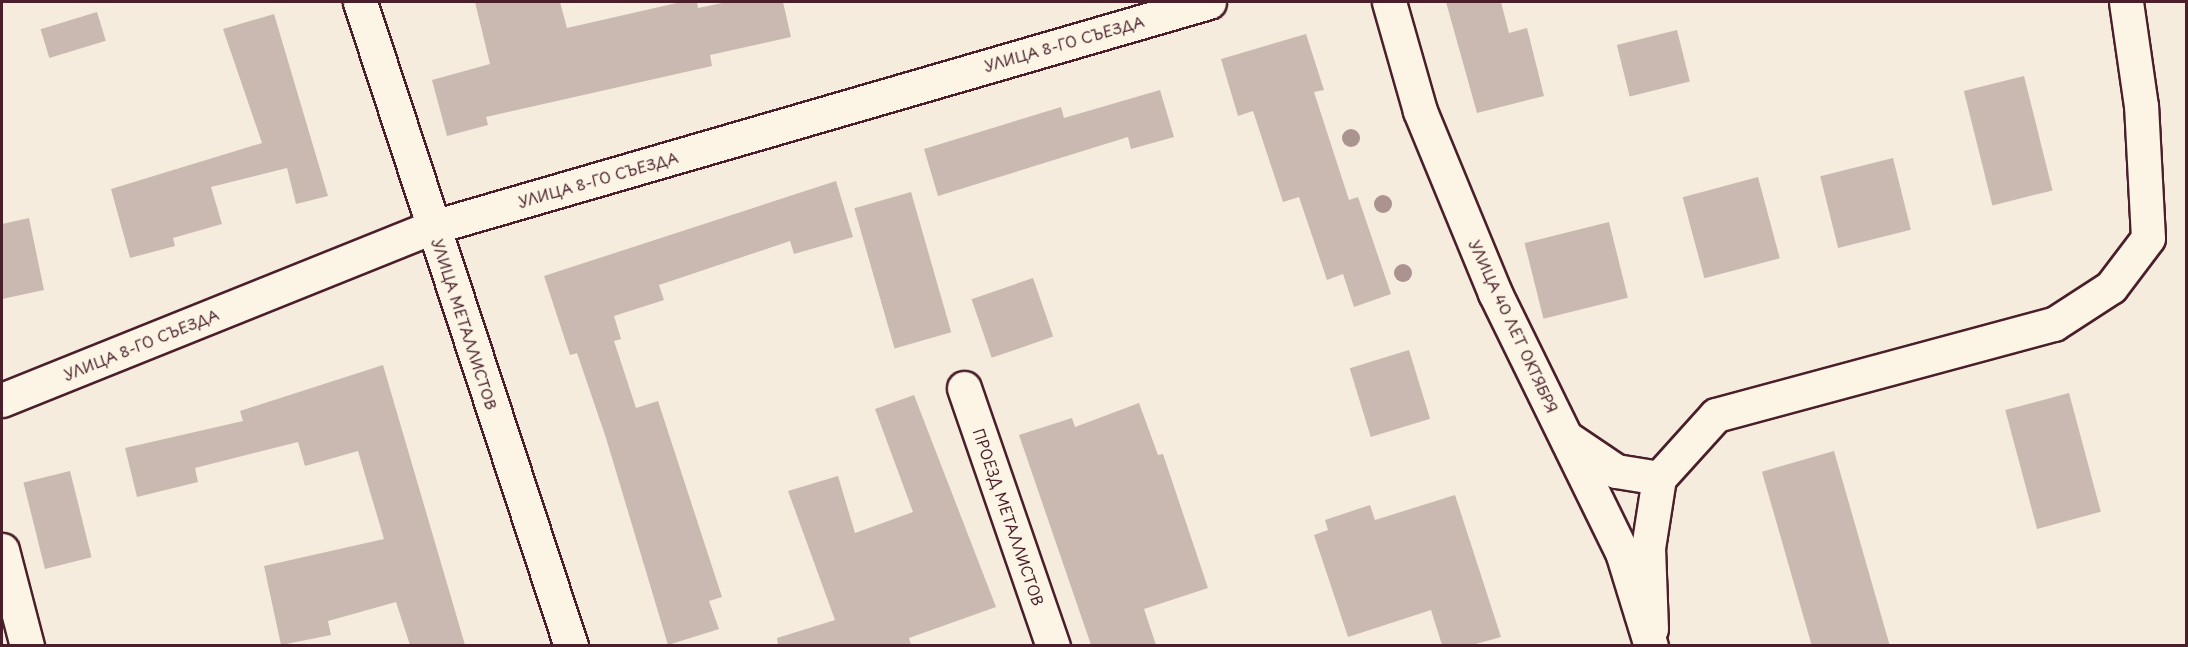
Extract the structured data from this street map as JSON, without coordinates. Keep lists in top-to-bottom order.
{
  "streets": {
    "street": [
      "УЛИЦА 8-ГО СЪЕЗДА",
      "УЛИЦА МЕТАЛЛИСТОВ",
      "УЛИЦА 40 ЛЕТ ОКТЯБРЯ",
      "ПРОЕЗД МЕТАЛЛИСТОВ"
    ]
  },
  "crossings": [
    ["УЛИЦА 8-ГО СЪЕЗДА", "УЛИЦА МЕТАЛЛИСТОВ"]
  ]
}
